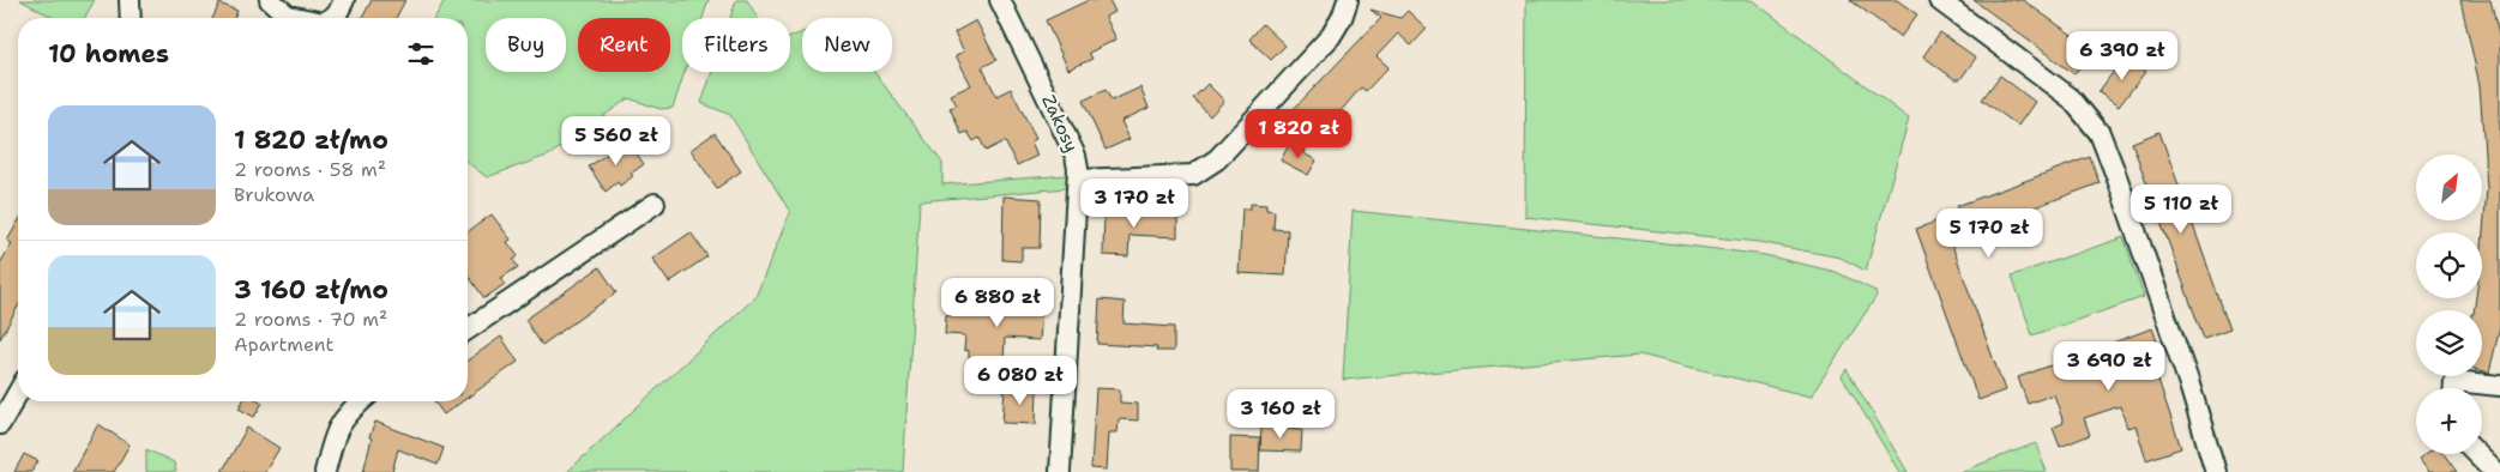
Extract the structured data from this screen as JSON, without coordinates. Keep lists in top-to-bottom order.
{
  "streets": {
    "street": ["Zakosy"]
  },
  "north": "top right",
  "page": {
    "chip": [
      "Buy",
      "Rent",
      "Filters",
      "New"
    ],
    "heading": "10 homes",
    "price": [
      "6 390 zł",
      "1 820 zł",
      "5 560 zł",
      "3 170 zł",
      "5 110 zł",
      "5 170 zł",
      "6 880 zł",
      "3 690 zł",
      "6 080 zł",
      "3 160 zł"
    ],
    "list": [
      {
        "name": "1 820 zł/mo",
        "note": "2 rooms · 58 m² · Brukowa"
      },
      {
        "name": "3 160 zł/mo",
        "note": "2 rooms · 70 m² · Apartment"
      }
    ],
    "map_buttons": "+"
  }
}
